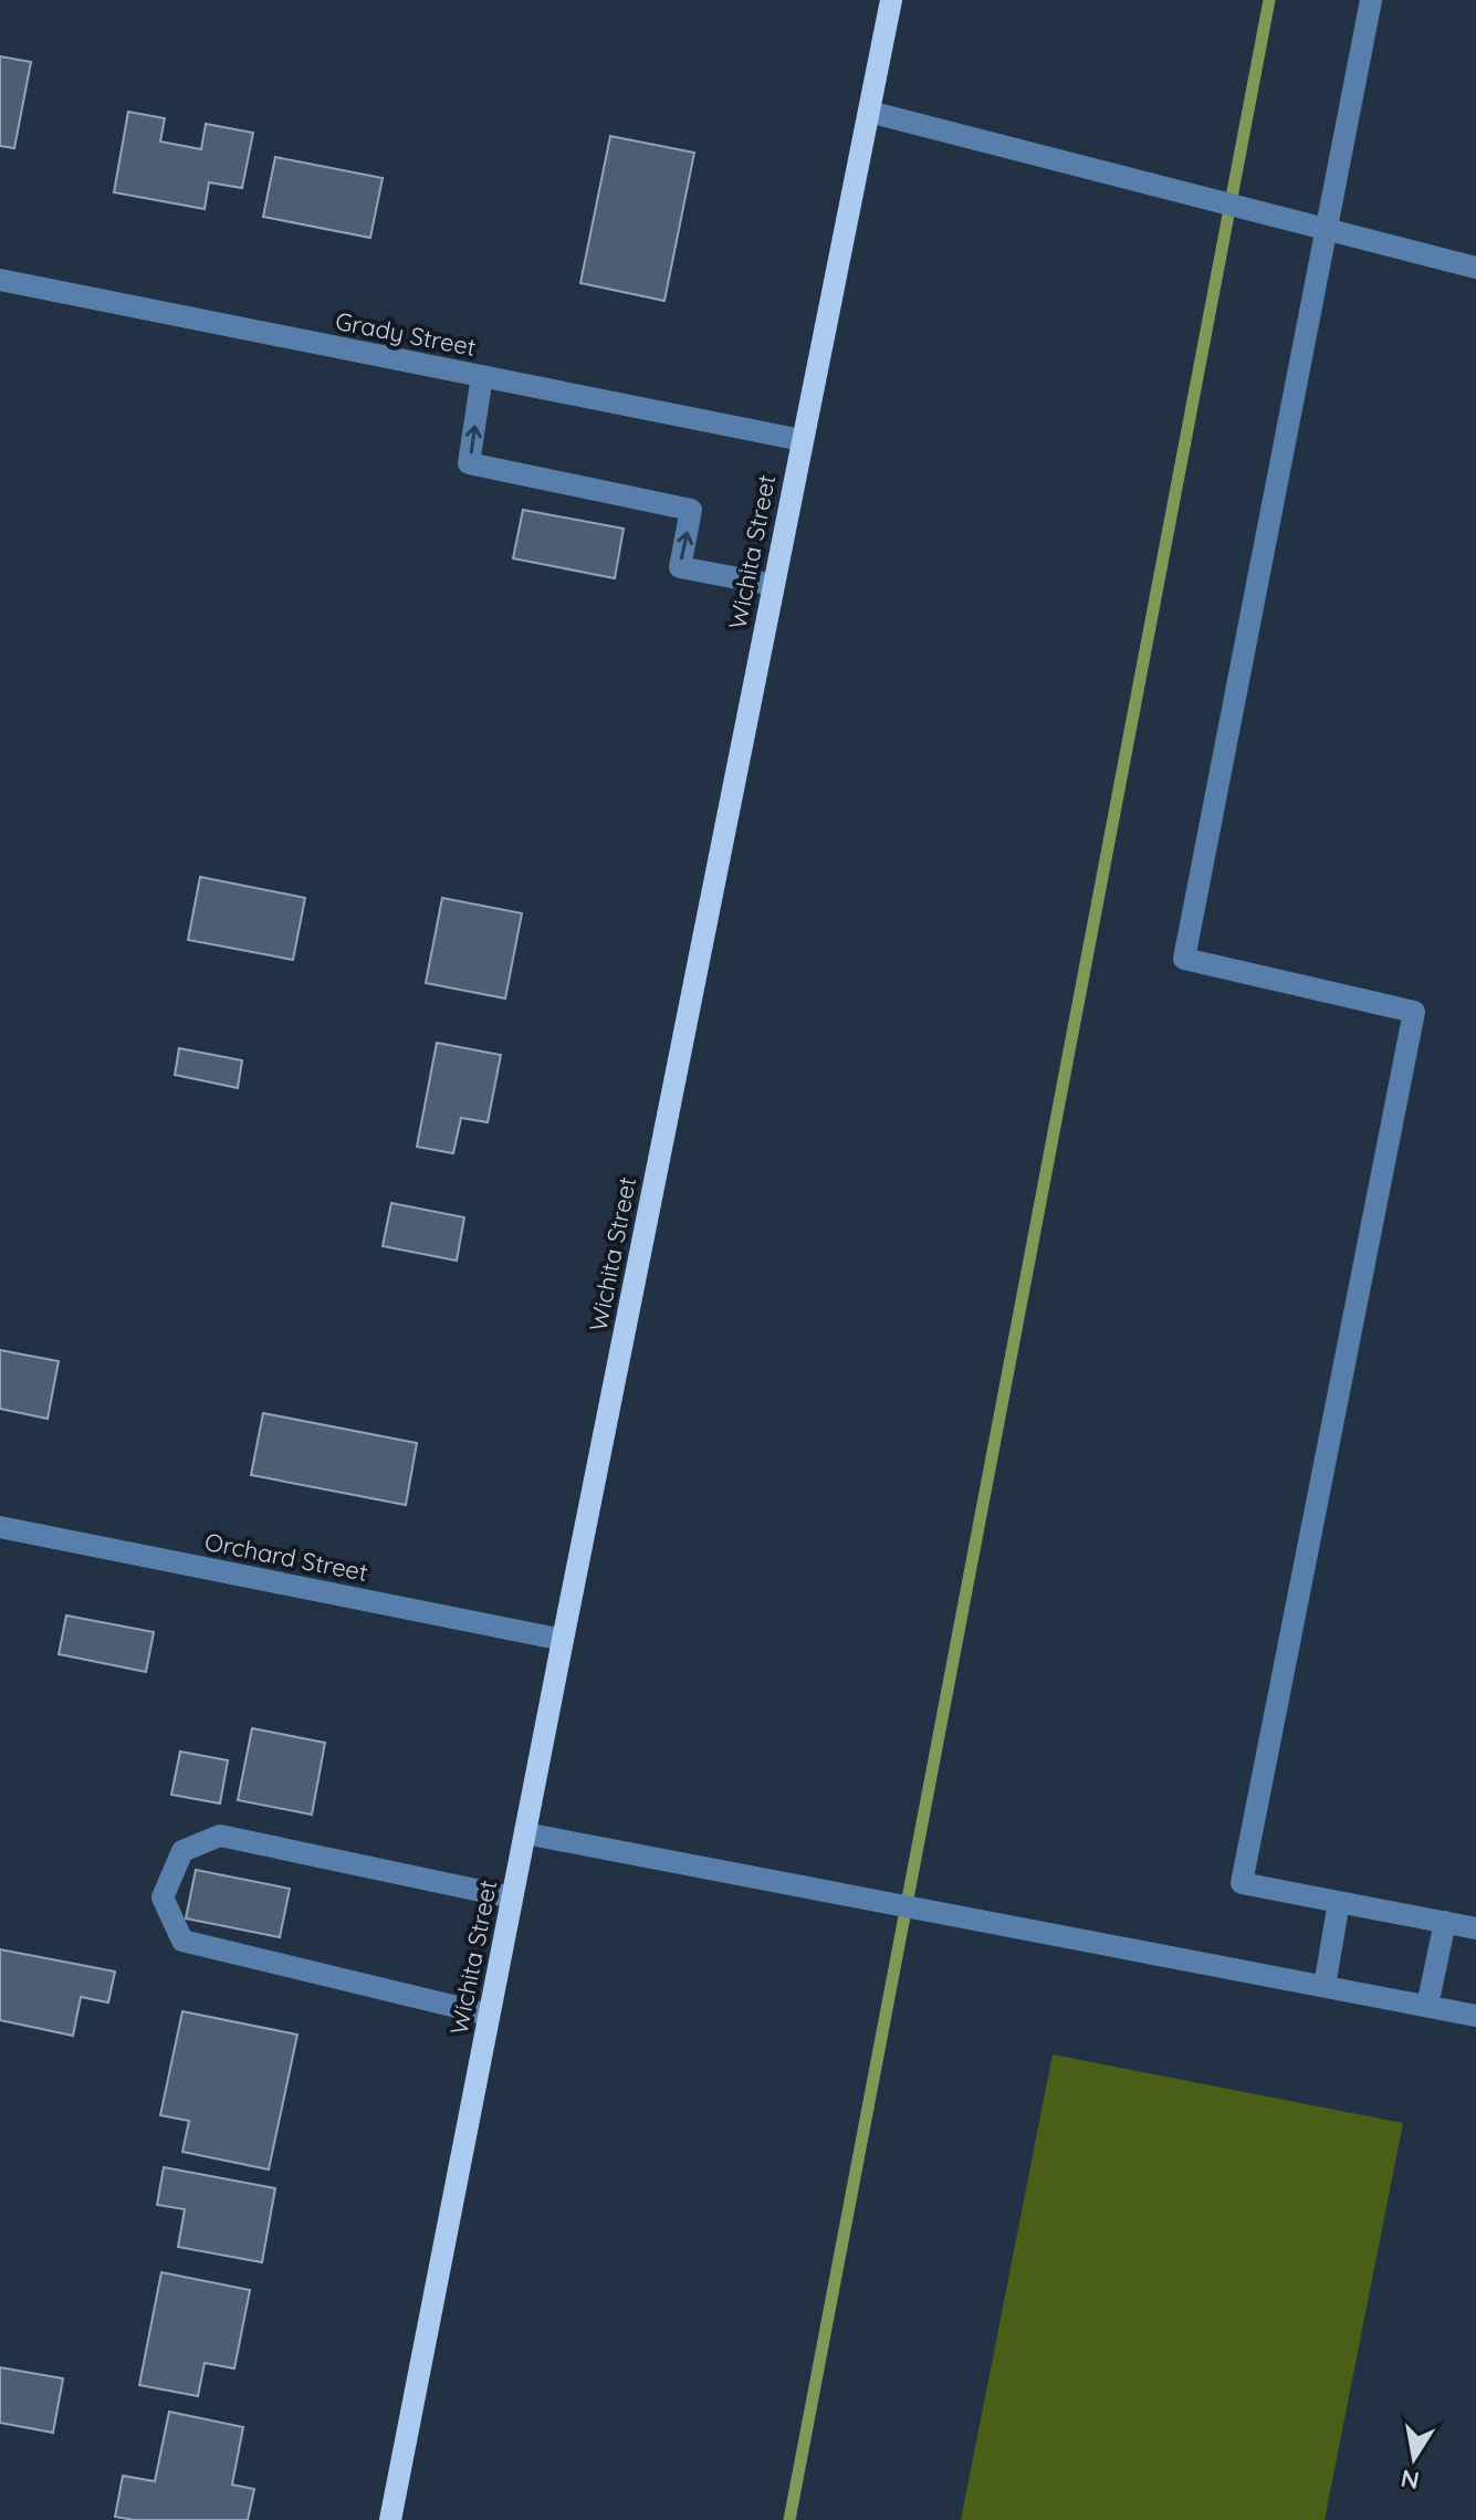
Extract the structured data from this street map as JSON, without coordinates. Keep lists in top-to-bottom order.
{
  "streets": {
    "main road": ["Wichita Street"],
    "street": ["Grady Street", "Orchard Street"]
  },
  "crossings": [
    ["Grady Street", "Wichita Street"],
    ["Wichita Street", "Orchard Street"]
  ],
  "north": "bottom"
}
